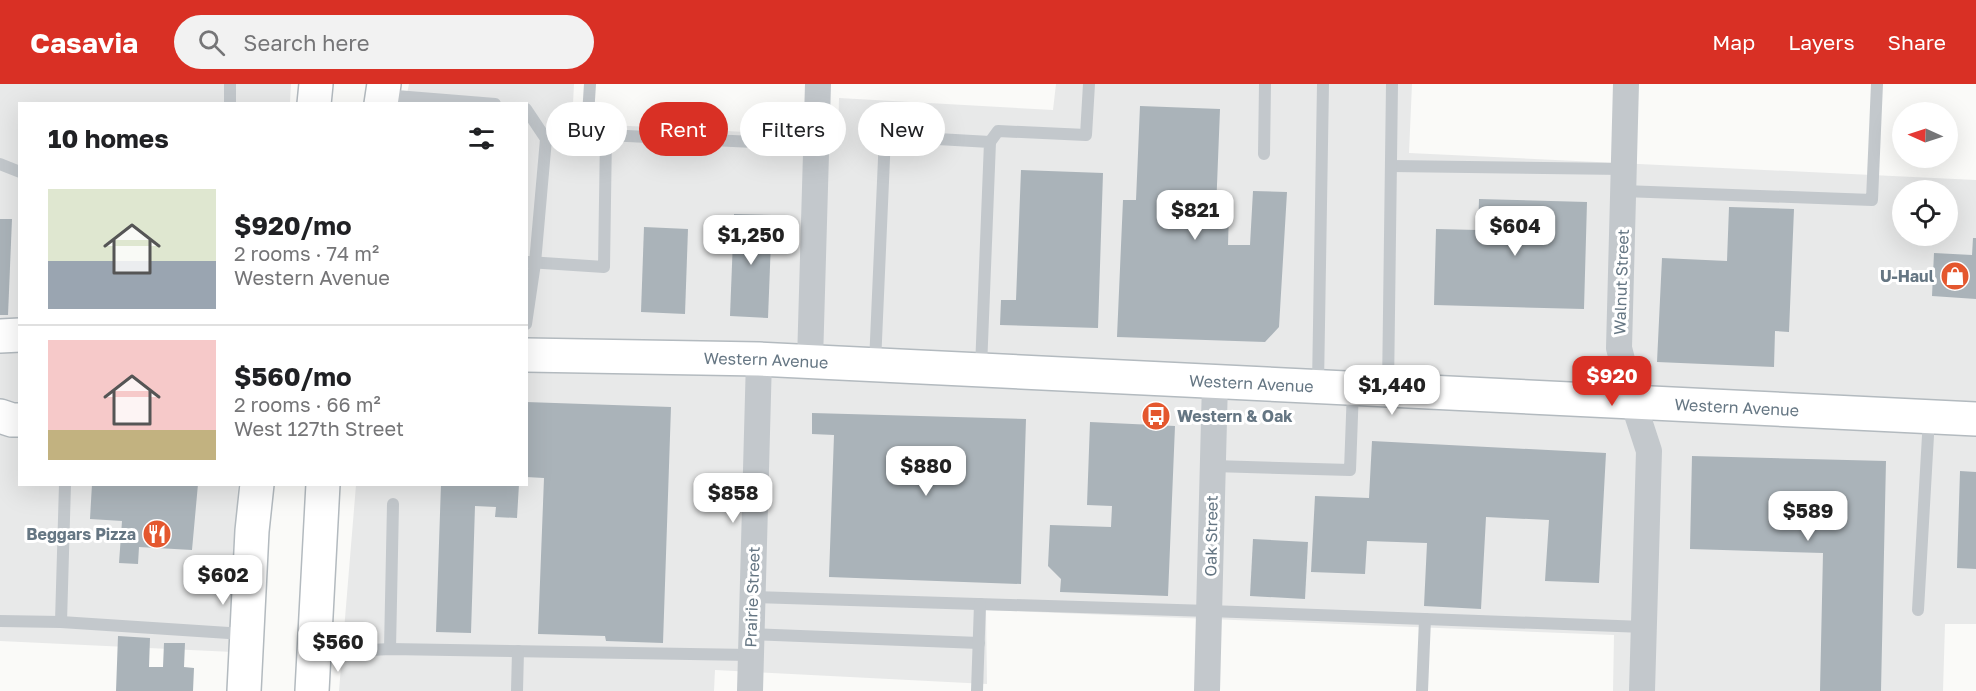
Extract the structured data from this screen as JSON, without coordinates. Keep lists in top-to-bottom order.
{
  "streets": {
    "main road": ["Western Avenue"],
    "street": ["Walnut Street", "Oak Street", "Prairie Street"]
  },
  "crossings": [
    ["Walnut Street", "Western Avenue"],
    ["Western Avenue", "Oak Street"],
    ["Western Avenue", "Prairie Street"]
  ],
  "places": {
    "shop": ["U-Haul"],
    "bus stop": ["Western & Oak"],
    "restaurant": ["Beggars Pizza"]
  },
  "north": "left",
  "page": {
    "header": "Casavia",
    "search": "Search here",
    "nav": ["Map", "Layers", "Share"],
    "chip": [
      "Buy",
      "Rent",
      "Filters",
      "New"
    ],
    "heading": "10 homes",
    "list": [
      {
        "name": "$920/mo",
        "note": "2 rooms · 74 m² · Western Avenue"
      },
      {
        "name": "$560/mo",
        "note": "2 rooms · 66 m² · West 127th Street"
      }
    ],
    "price": [
      "$821",
      "$604",
      "$1,250",
      "$920",
      "$1,440",
      "$880",
      "$858",
      "$589",
      "$602",
      "$560"
    ]
  }
}
